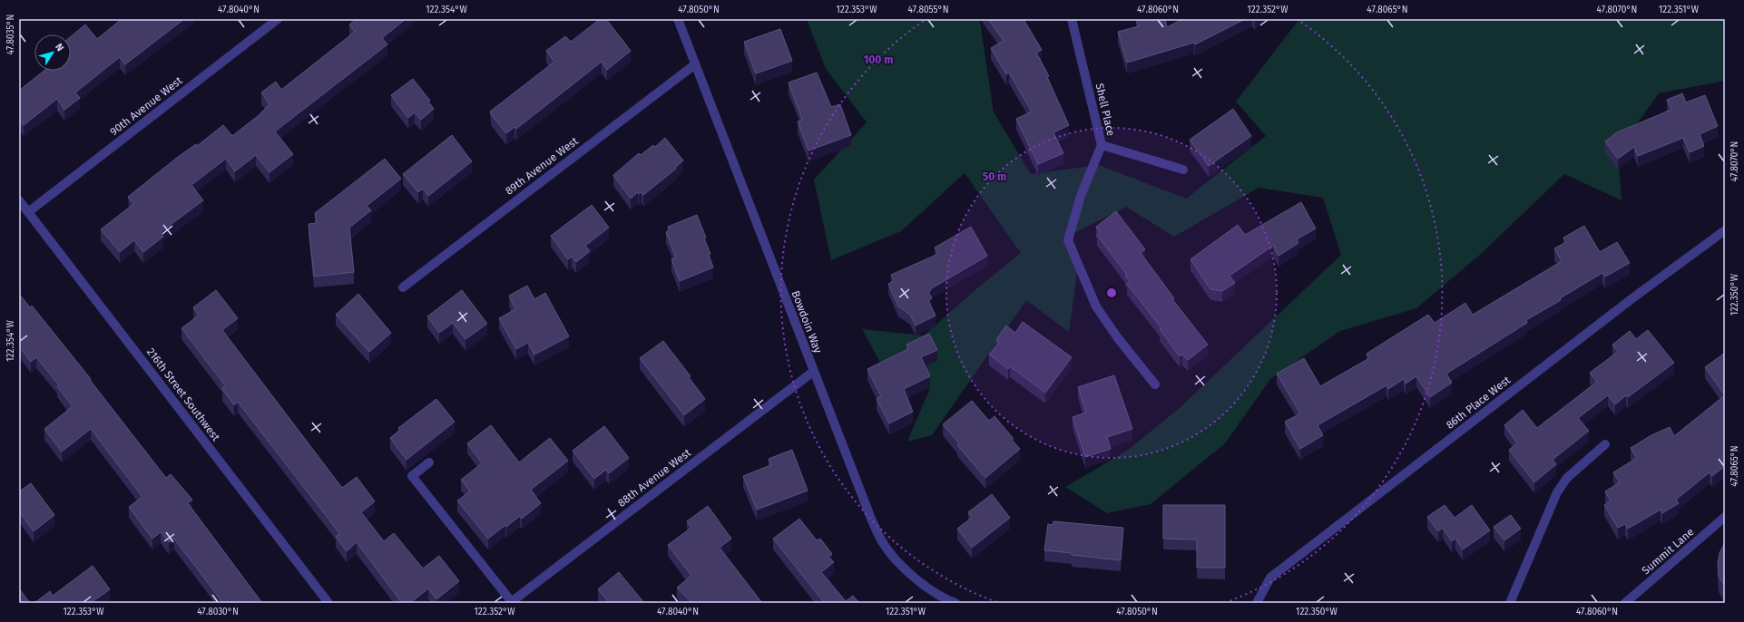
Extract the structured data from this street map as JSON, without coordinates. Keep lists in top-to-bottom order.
{
  "streets": {
    "street": [
      "90th Avenue West",
      "Shell Place",
      "89th Avenue West",
      "Bowdoin Way",
      "216th Street Southwest",
      "86th Place West",
      "88th Avenue West",
      "Summit Lane"
    ]
  },
  "crossings": [
    ["90th Avenue West", "216th Street Southwest"],
    ["89th Avenue West", "Bowdoin Way"],
    ["Bowdoin Way", "88th Avenue West"]
  ],
  "north": "top right",
  "coordinates": [
    "47.8040°N",
    "122.354°W",
    "47.8050°N",
    "122.353°W",
    "47.8055°N",
    "47.8060°N",
    "122.352°W",
    "47.8065°N",
    "47.8070°N",
    "122.351°W",
    "47.8035°N",
    "122.350°W",
    "47.8030°N"
  ],
  "rings": ["100 m", "50 m"]
}
